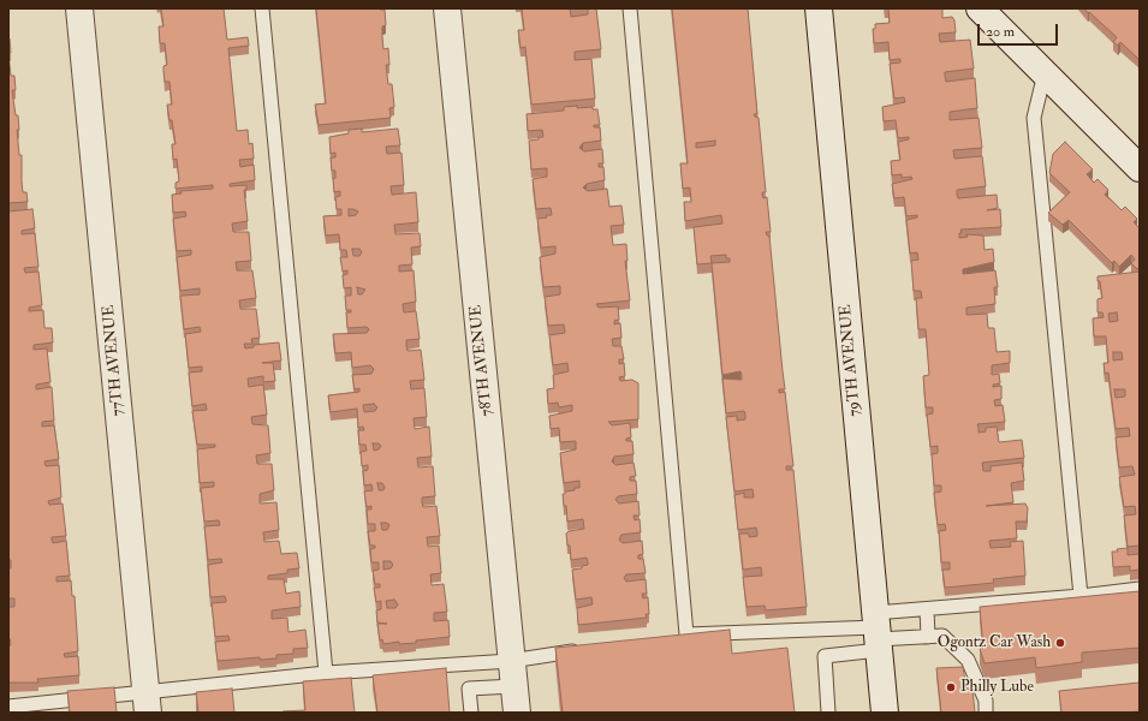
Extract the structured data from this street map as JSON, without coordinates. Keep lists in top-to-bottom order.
{
  "streets": {
    "street": ["77TH AVENUE", "78TH AVENUE", "79TH AVENUE"]
  },
  "places": ["Ogontz Car Wash", "Philly Lube"],
  "scale_bar": "20 m"
}
